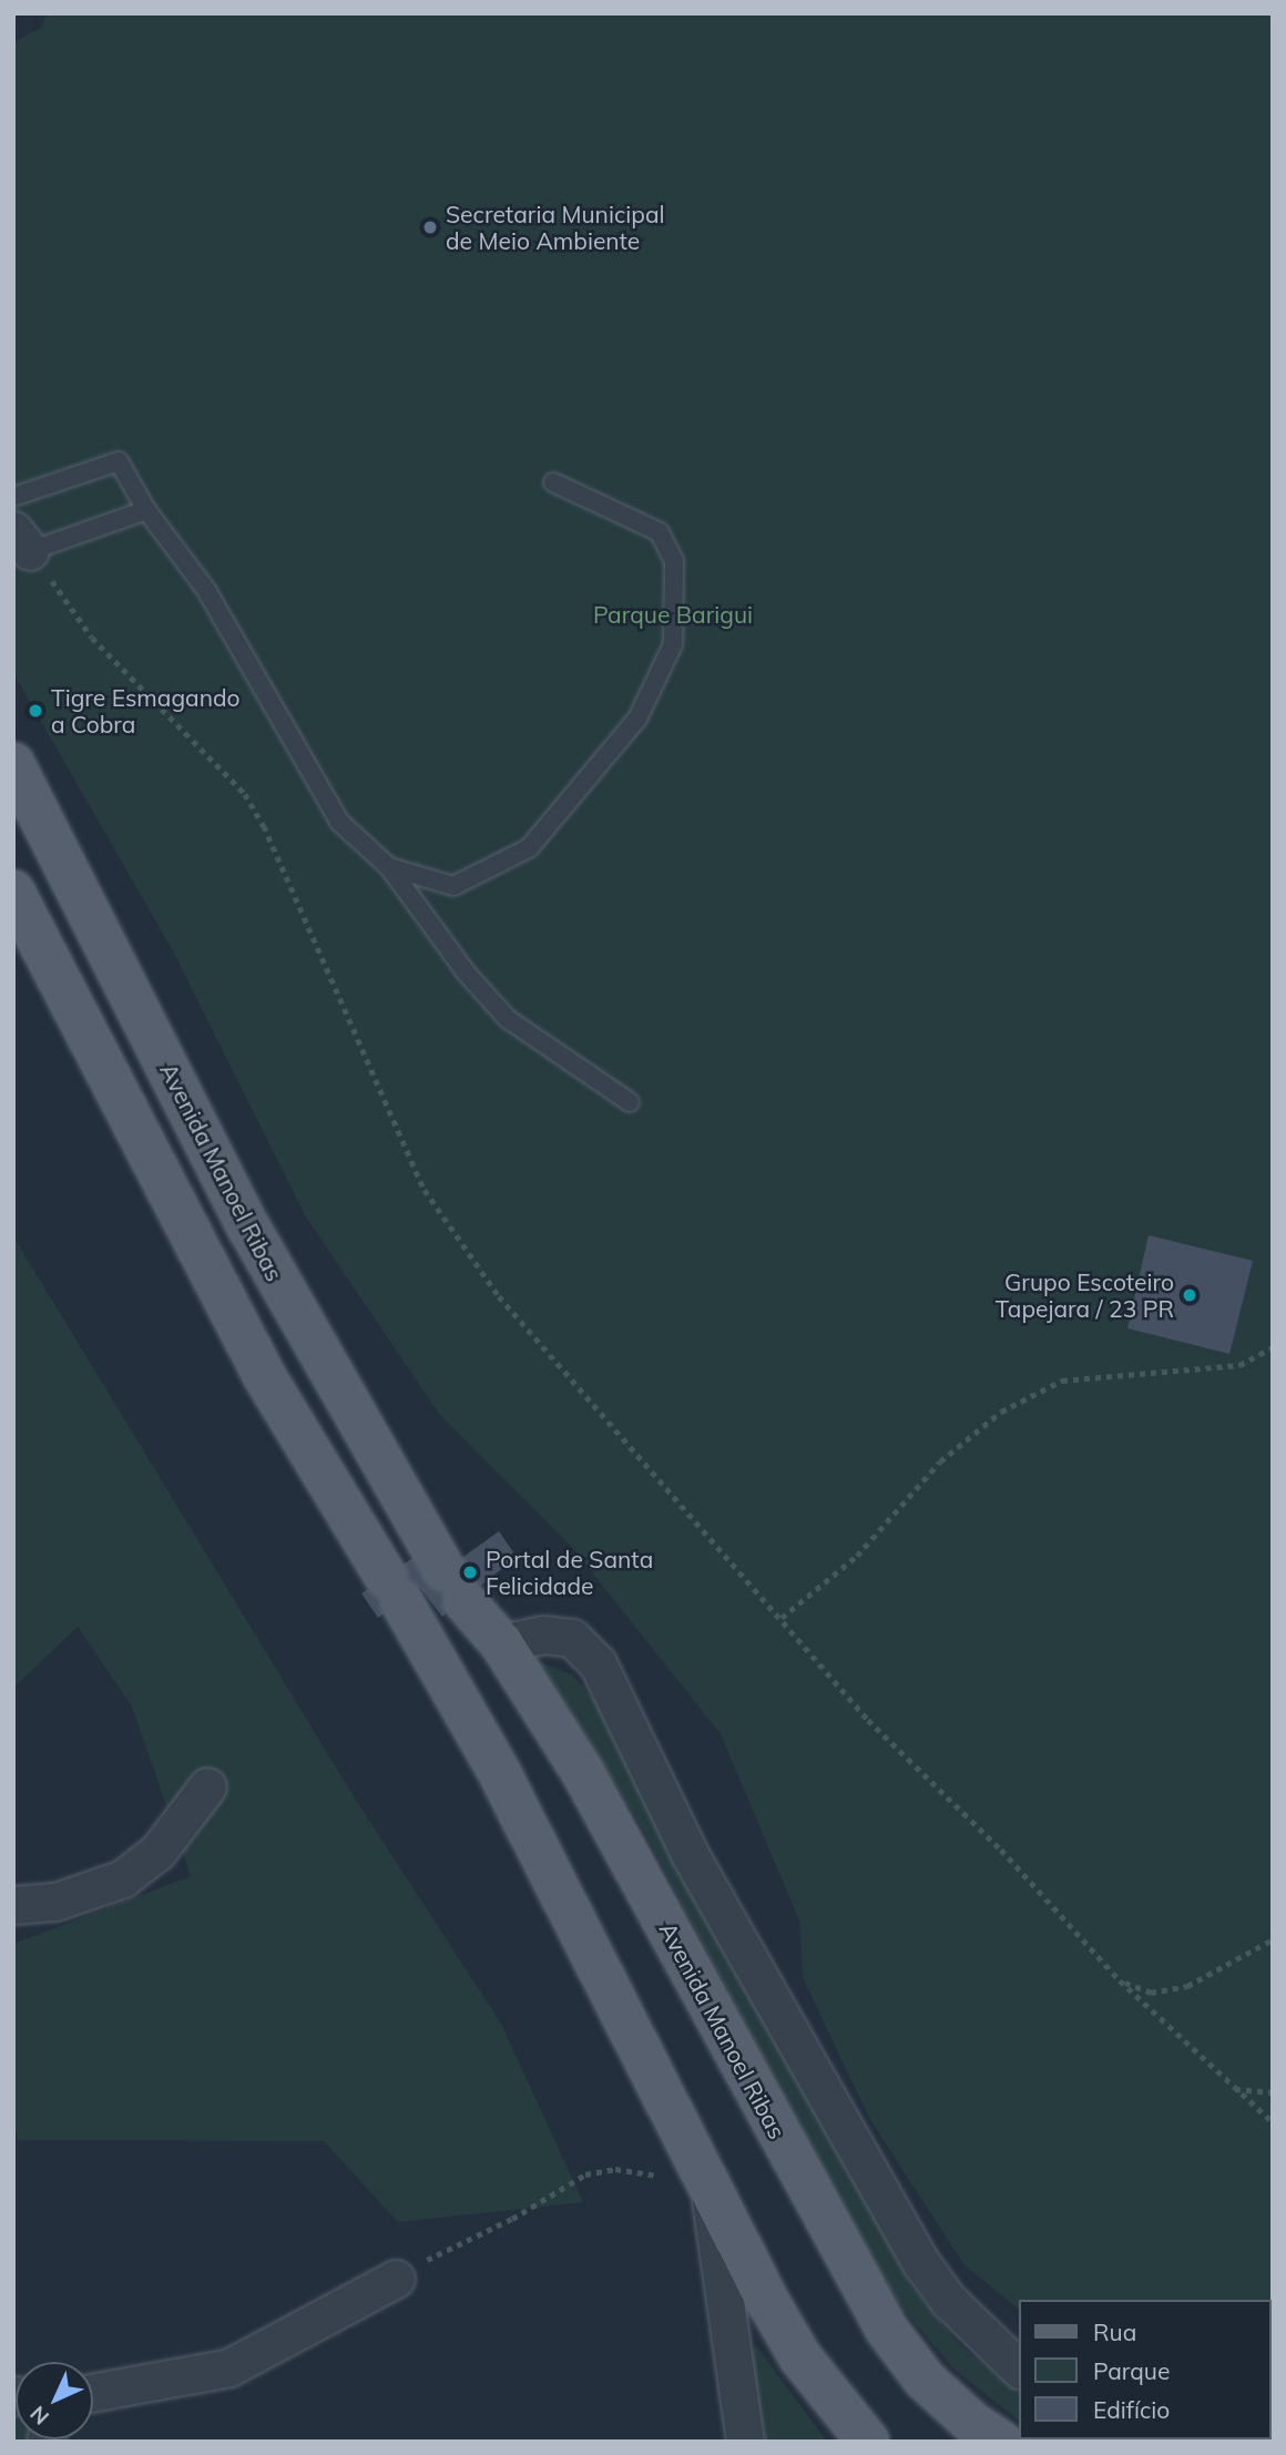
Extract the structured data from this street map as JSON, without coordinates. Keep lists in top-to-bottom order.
{
  "streets": {
    "main road": ["Avenida Manoel Ribas"]
  },
  "parks": ["Parque Barigui"],
  "places": [
    "Secretaria Municipal de Meio Ambiente",
    "Tigre Esmagando a Cobra",
    "Grupo Escoteiro Tapejara / 23 PR",
    "Portal de Santa Felicidade"
  ],
  "legend": ["Rua", "Parque", "Edifício"],
  "north": "bottom left"
}
